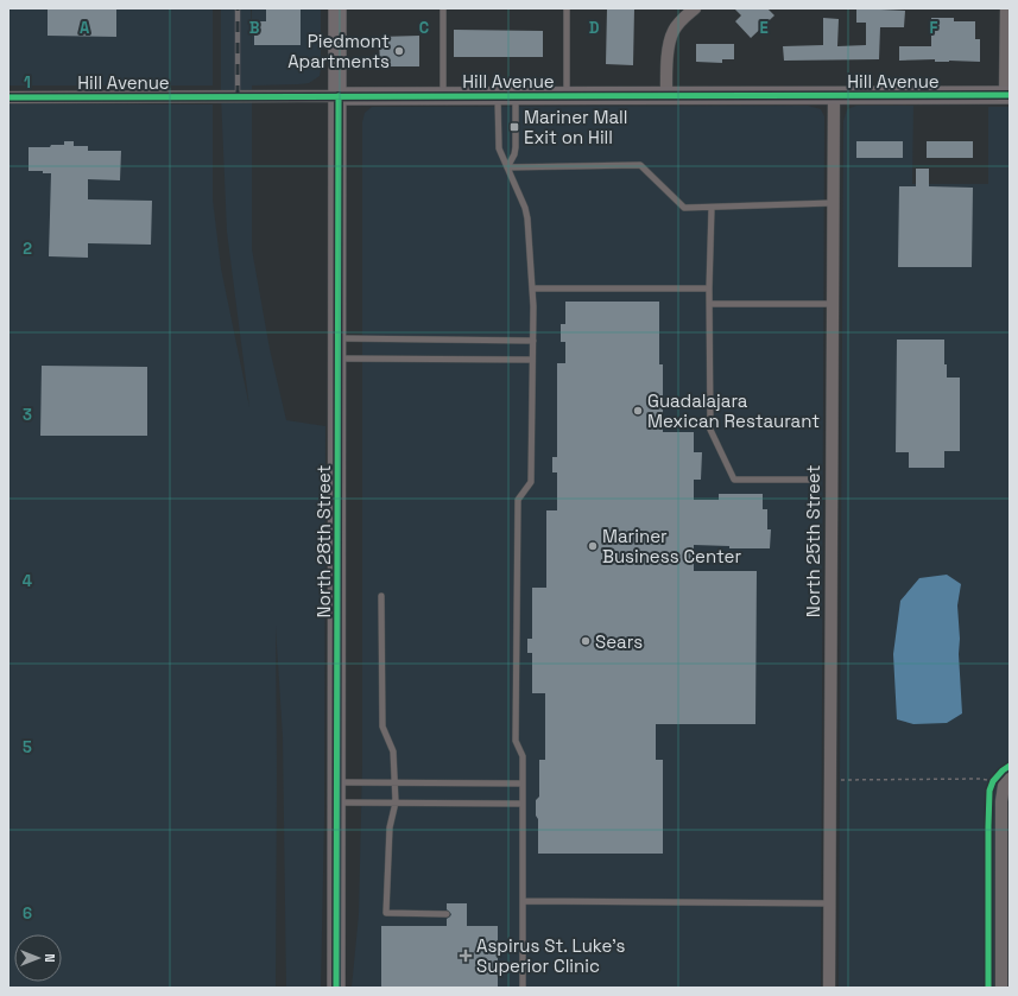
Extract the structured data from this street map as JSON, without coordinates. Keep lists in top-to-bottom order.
{
  "streets": {
    "main road": ["Hill Avenue", "North 28th Street"],
    "street": ["North 25th Street"]
  },
  "crossings": [
    ["Hill Avenue", "North 28th Street"],
    ["Hill Avenue", "North 25th Street"]
  ],
  "places": {
    "other": [
      "Piedmont Apartments",
      "Guadalajara Mexican Restaurant",
      "Mariner Business Center",
      "Sears"
    ],
    "transit": ["Mariner Mall Exit on Hill"],
    "health": ["Aspirus St. Luke's Superior Clinic"]
  },
  "north": "right",
  "grid": {
    "columns": [
      "A",
      "B",
      "C",
      "D",
      "E",
      "F"
    ],
    "rows": [
      "1",
      "2",
      "3",
      "4",
      "5",
      "6"
    ]
  }
}
